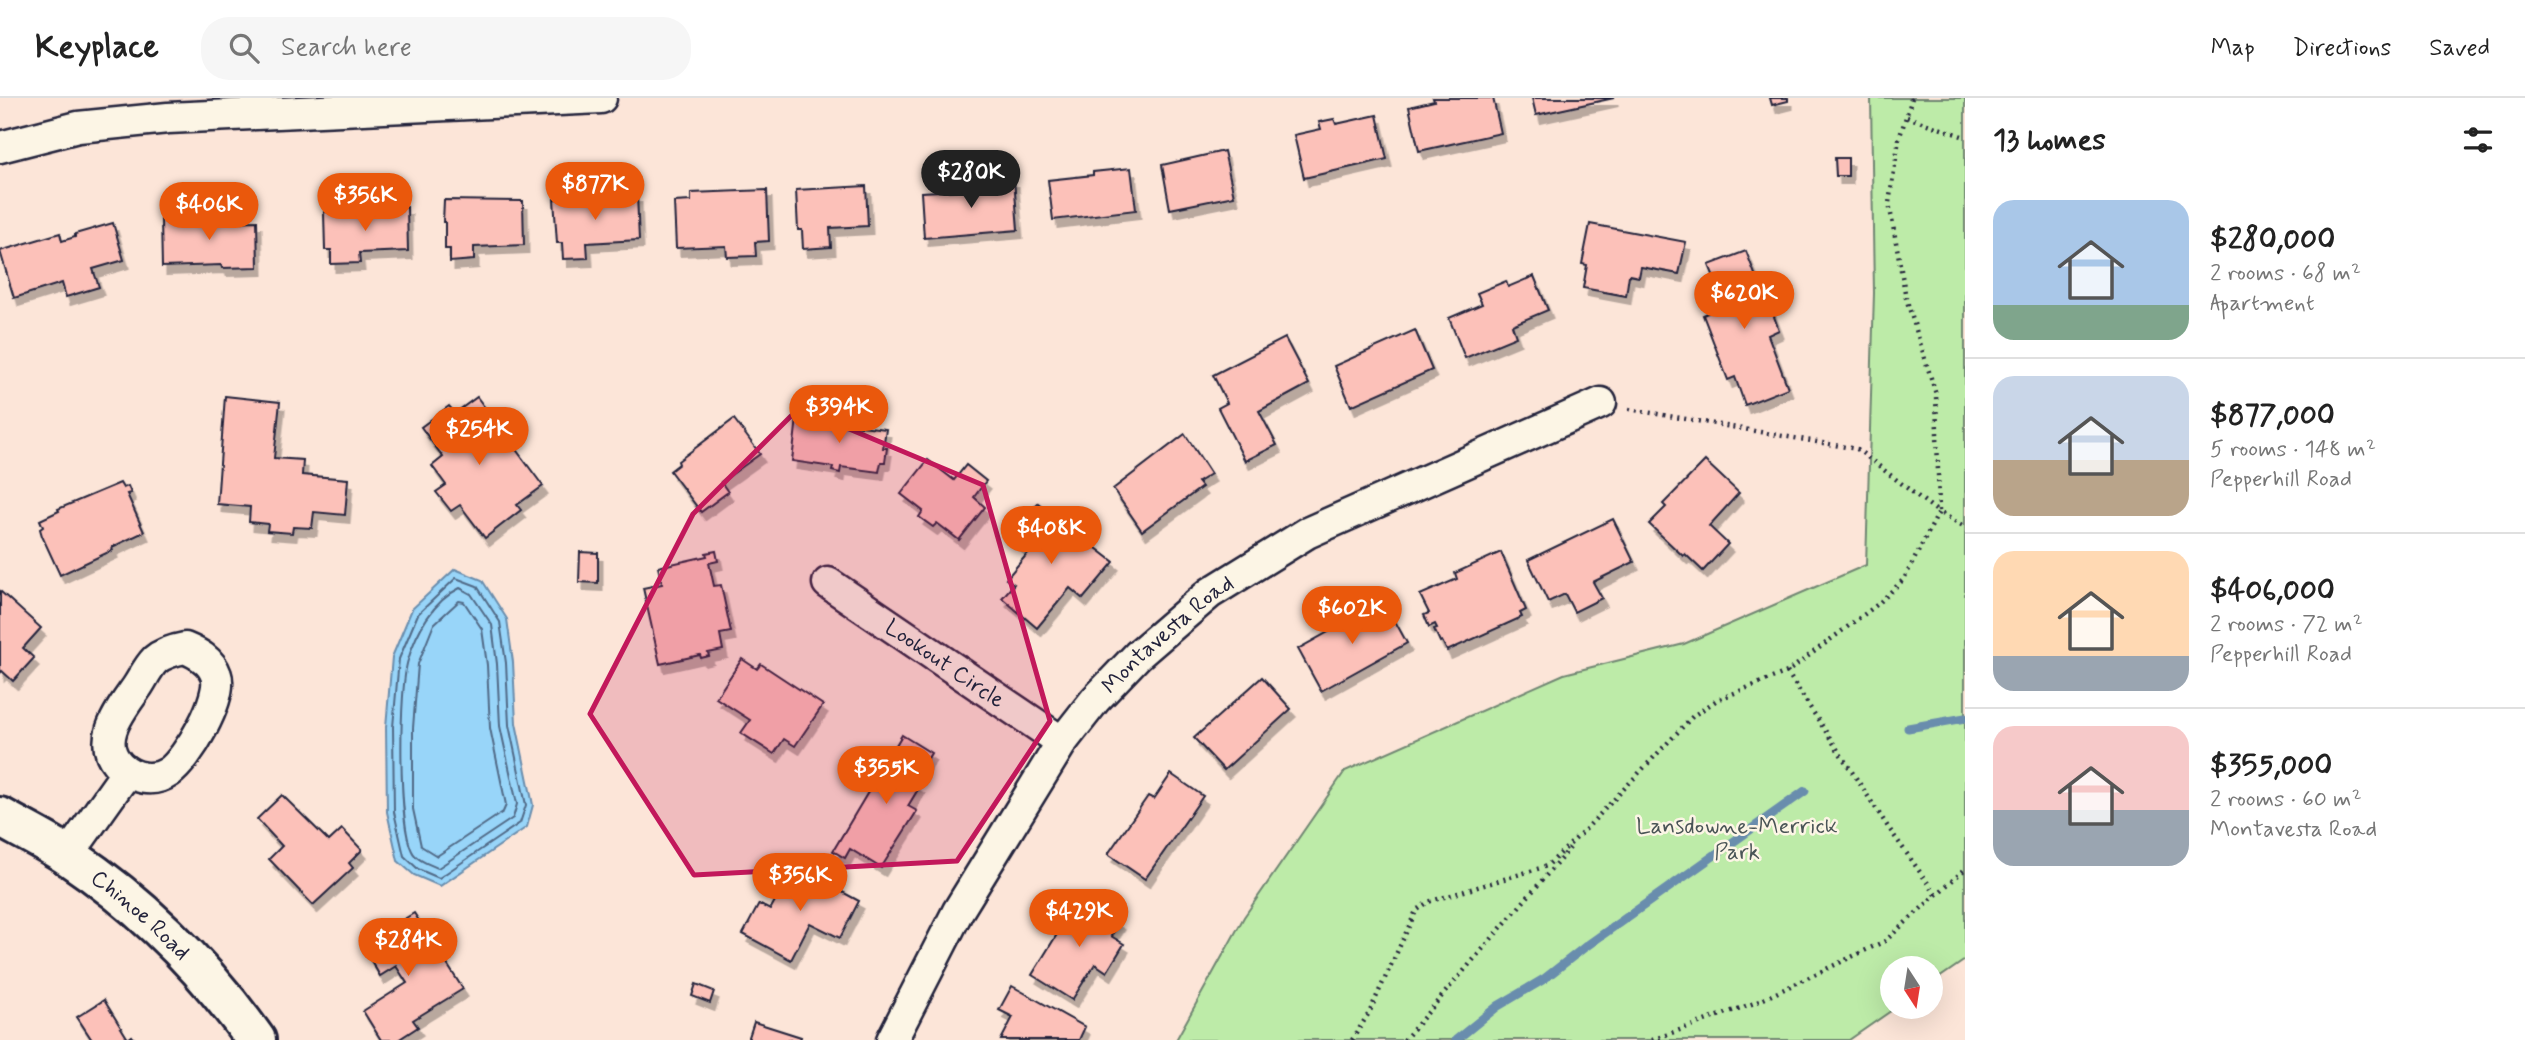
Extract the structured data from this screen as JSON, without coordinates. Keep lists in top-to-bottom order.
{
  "streets": {
    "street": ["Montavesta Road", "Lookout Circle", "Chinoe Road"]
  },
  "crossings": [
    ["Montavesta Road", "Lookout Circle"]
  ],
  "parks": ["Lansdowne-Merrick Park"],
  "north": "bottom",
  "page": {
    "header": "Keyplace",
    "search": "Search here",
    "nav": ["Map", "Directions", "Saved"],
    "heading": "13 homes",
    "price": [
      "$280K",
      "$877K",
      "$356K",
      "$406K",
      "$620K",
      "$394K",
      "$254K",
      "$408K",
      "$602K",
      "$355K",
      "$356K",
      "$429K",
      "$284K"
    ],
    "list": [
      {
        "name": "$280,000",
        "note": "2 rooms · 68 m² · Apartment"
      },
      {
        "name": "$877,000",
        "note": "5 rooms · 148 m² · Pepperhill Road"
      },
      {
        "name": "$406,000",
        "note": "2 rooms · 72 m² · Pepperhill Road"
      },
      {
        "name": "$355,000",
        "note": "2 rooms · 60 m² · Montavesta Road"
      }
    ]
  }
}
